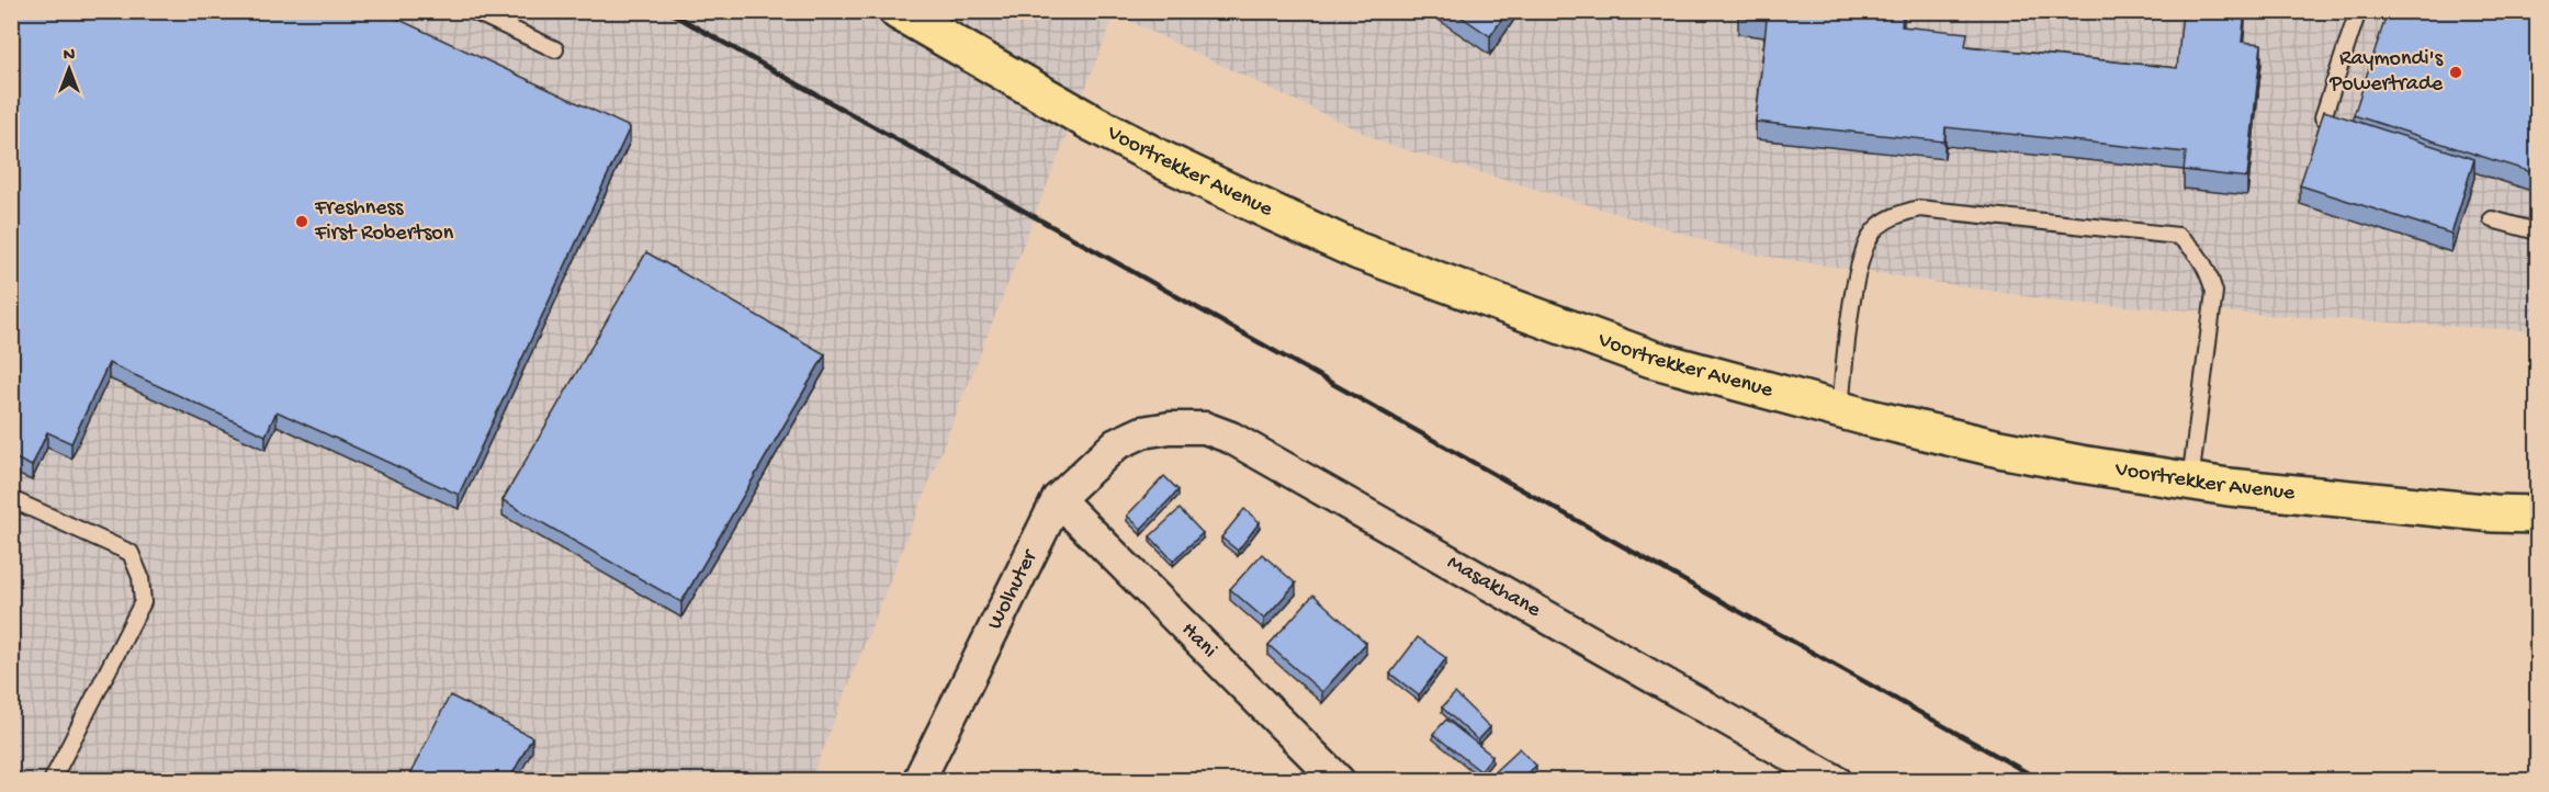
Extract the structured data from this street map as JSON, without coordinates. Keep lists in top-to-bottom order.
{
  "streets": {
    "main road": ["Voortrekker Avenue"],
    "street": ["Masakhane", "Wolhuter", "Hani"]
  },
  "crossings": [
    ["Masakhane", "Wolhuter"],
    ["Wolhuter", "Hani"]
  ],
  "places": ["Raymondi's Powertrade", "Freshness First Robertson"],
  "north": "top"
}
